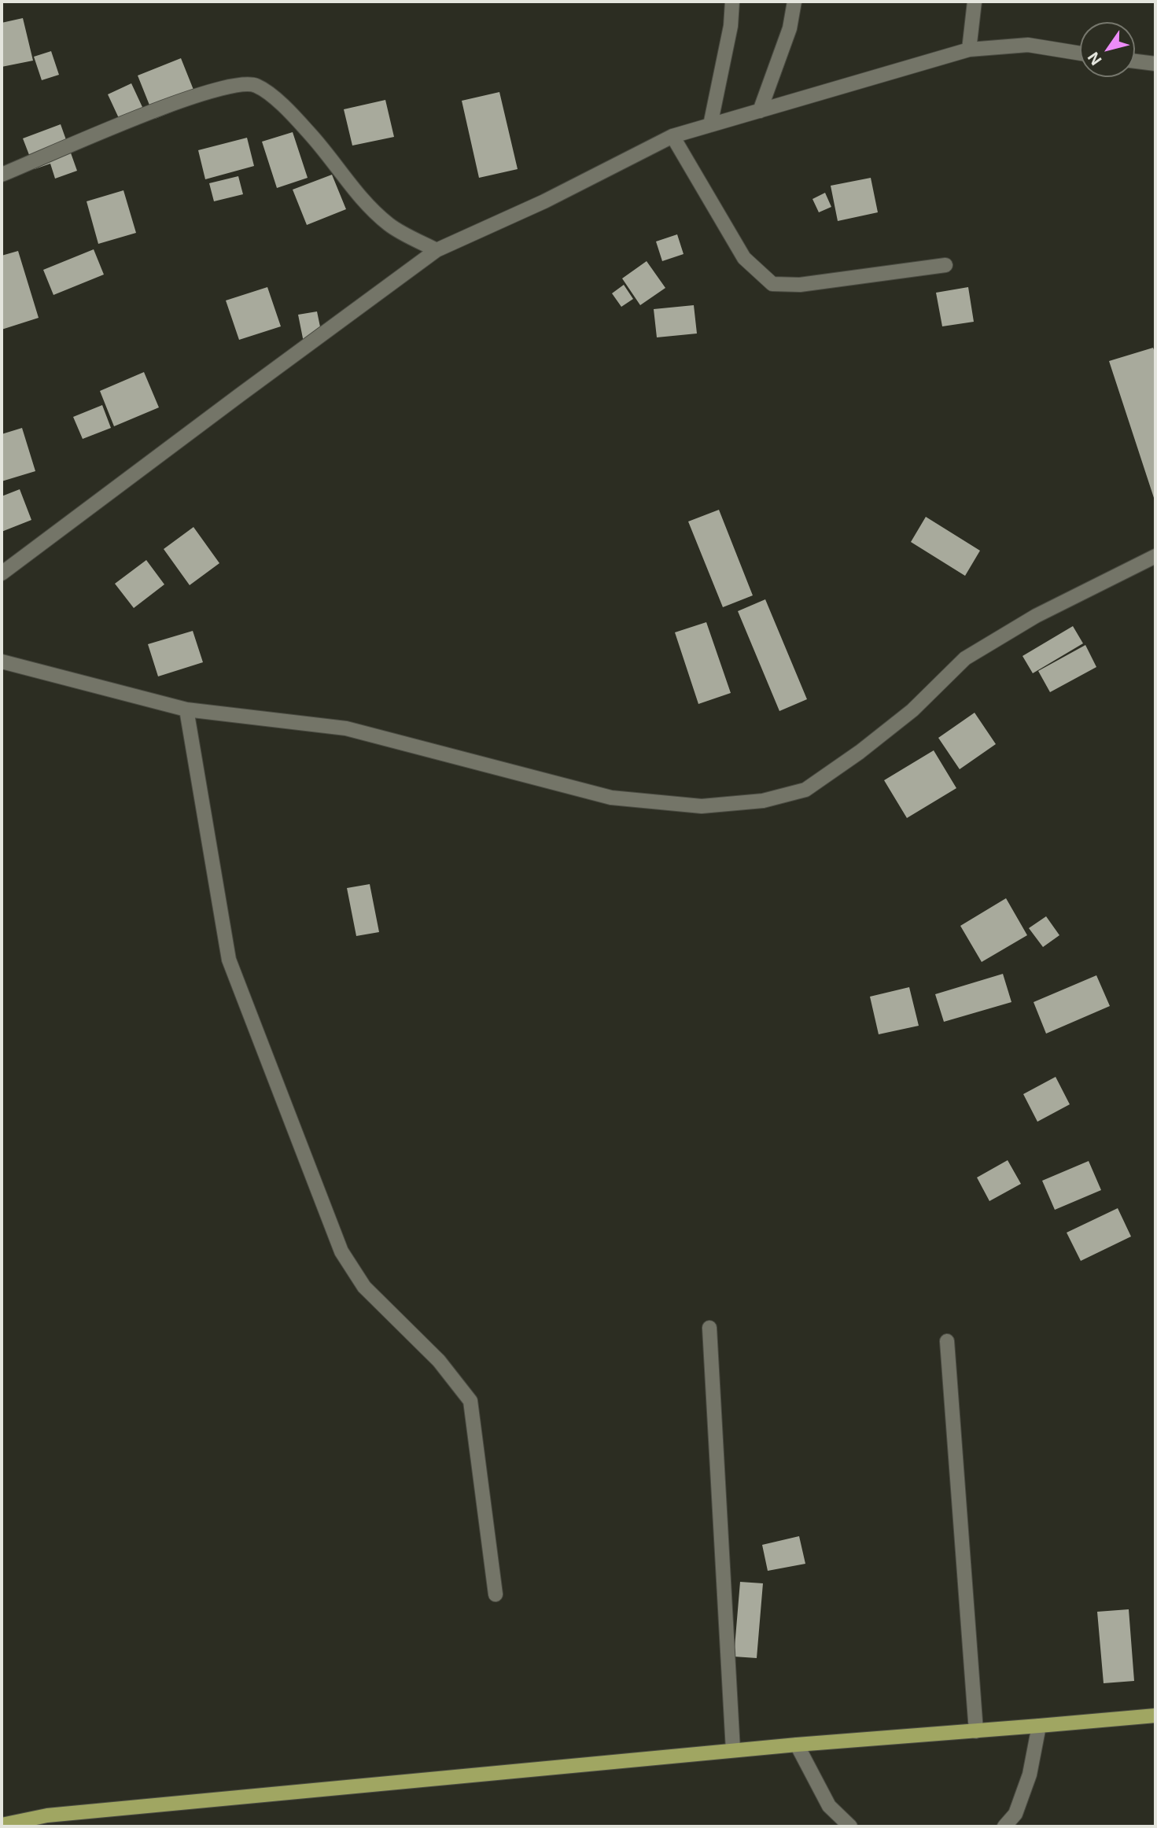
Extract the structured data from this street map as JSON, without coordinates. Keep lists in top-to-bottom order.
{
  "north": "bottom left"
}
